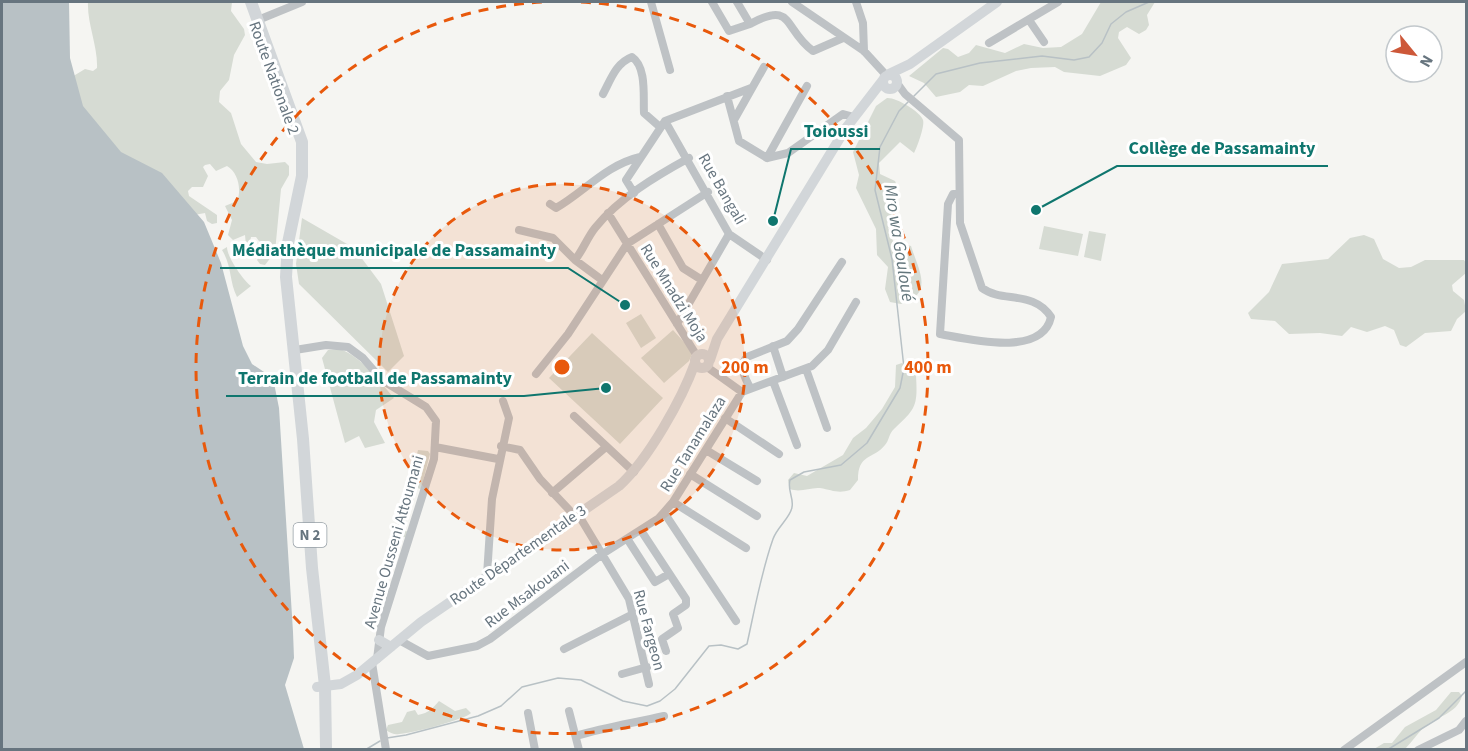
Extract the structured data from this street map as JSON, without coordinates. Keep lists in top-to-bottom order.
{
  "streets": {
    "main road": ["Route Nationale 2", "N 2", "Route Départementale 3"],
    "street": [
      "Rue Bangali",
      "Rue Mnadzi Moja",
      "Rue Tanamalaza",
      "Avenue Ousseni Attoumani",
      "Rue Msakouani",
      "Rue Fargeon"
    ]
  },
  "crossings": [
    ["Route Nationale 2", "N 2"],
    ["Route Nationale 2", "Avenue Ousseni Attoumani"],
    ["Rue Bangali", "Route Départementale 3"],
    ["Rue Mnadzi Moja", "Route Départementale 3"],
    ["Rue Tanamalaza", "Rue Msakouani"],
    ["Rue Tanamalaza", "Rue Fargeon"],
    ["N 2", "Avenue Ousseni Attoumani"],
    ["N 2", "Route Départementale 3"],
    ["Avenue Ousseni Attoumani", "Route Départementale 3"],
    ["Route Départementale 3", "Rue Msakouani"],
    ["Route Départementale 3", "Rue Fargeon"],
    ["Rue Msakouani", "Rue Fargeon"]
  ],
  "water": ["Mro wa Gouloué"],
  "places": [
    "Collège de Passamainty",
    "Toioussi",
    "Médiathèque municipale de Passamainty",
    "Terrain de football de Passamainty"
  ],
  "north": "bottom right",
  "rings": ["200 m", "400 m"]
}
